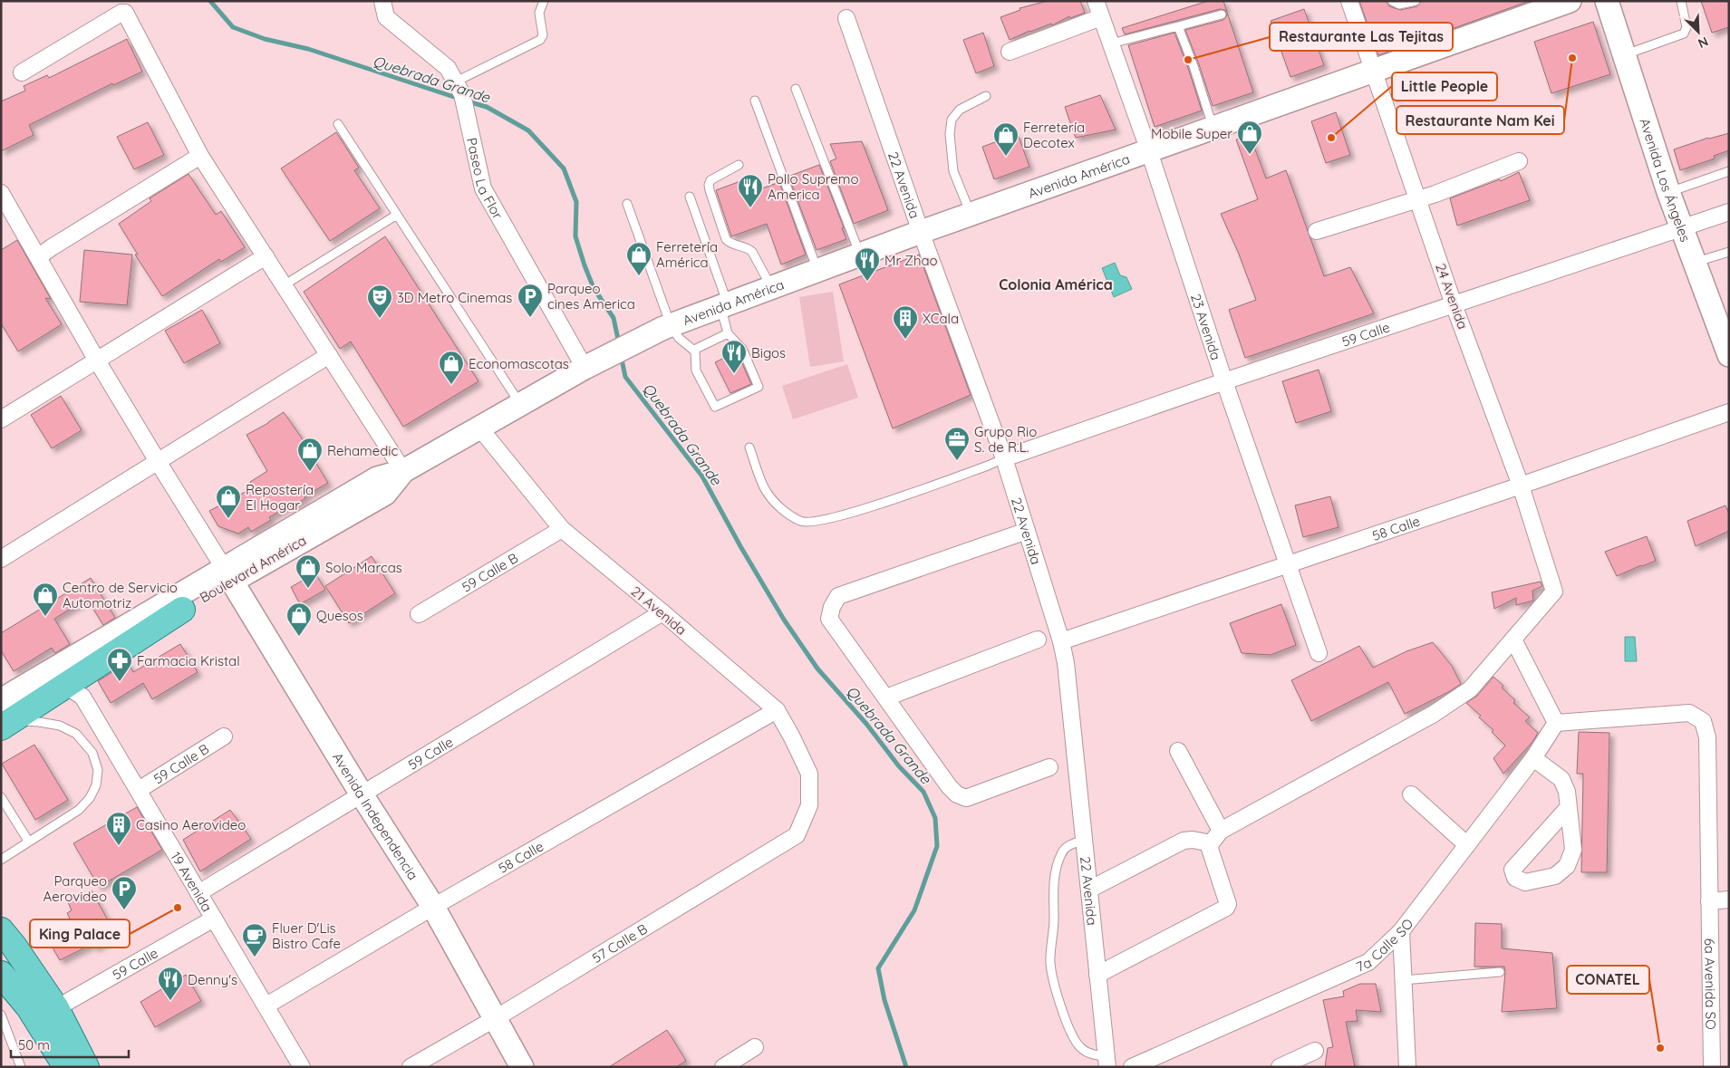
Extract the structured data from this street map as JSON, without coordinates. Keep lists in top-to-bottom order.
{
  "streets": {
    "main road": [
      "Avenida América",
      "Avenida Los Ángeles",
      "Boulevard América",
      "Avenida Independencia"
    ],
    "street": [
      "Paseo La Flor",
      "22 Avenida",
      "24 Avenida",
      "23 Avenida",
      "59 Calle",
      "58 Calle",
      "59 Calle B",
      "21 Avenida",
      "19 Avenida",
      "7a Calle SO",
      "57 Calle B",
      "6a Avenida SO"
    ]
  },
  "crossings": [
    ["Avenida América", "Paseo La Flor"],
    ["Avenida América", "22 Avenida"],
    ["Avenida América", "24 Avenida"],
    ["Avenida América", "23 Avenida"],
    ["Avenida América", "Boulevard América"],
    ["Paseo La Flor", "Boulevard América"],
    ["Avenida Los Ángeles", "59 Calle"],
    ["22 Avenida", "59 Calle"],
    ["22 Avenida", "58 Calle"],
    ["24 Avenida", "59 Calle"],
    ["24 Avenida", "58 Calle"],
    ["23 Avenida", "59 Calle"],
    ["23 Avenida", "58 Calle"],
    ["59 Calle", "21 Avenida"],
    ["59 Calle", "Avenida Independencia"],
    ["59 Calle", "19 Avenida"],
    ["58 Calle", "21 Avenida"],
    ["58 Calle", "Avenida Independencia"],
    ["58 Calle", "19 Avenida"],
    ["Boulevard América", "21 Avenida"],
    ["Boulevard América", "Avenida Independencia"],
    ["59 Calle B", "21 Avenida"],
    ["59 Calle B", "19 Avenida"],
    ["21 Avenida", "57 Calle B"],
    ["Avenida Independencia", "57 Calle B"],
    ["7a Calle SO", "6a Avenida SO"]
  ],
  "districts": ["Colonia América"],
  "water": ["Quebrada Grande"],
  "places": {
    "other": [
      "Restaurante Nam Kei",
      "Restaurante Las Tejitas",
      "Little People",
      "King Palace",
      "CONATEL"
    ],
    "shop": [
      "Mobile Super",
      "Ferretería Decotex",
      "Ferretería América",
      "Economascotas",
      "Rehamedic",
      "Repostería El Hogar",
      "Solo Marcas",
      "Centro de Servicio Automotriz",
      "Quesos"
    ],
    "restaurant": [
      "Pollo Supremo America",
      "Mr Zhao",
      "Bigos",
      "Denny's"
    ],
    "parking": ["Parqueo cines America", "Parqueo Aerovideo"],
    "theatre": ["3D Metro Cinemas"],
    "building": ["XCala", "Casino Aerovideo"],
    "office": ["Grupo Rio S. de R.L."],
    "pharmacy": ["Farmacia Kristal"],
    "cafe": ["Fluer D'Lis Bistro Cafe"]
  },
  "scale_bar": "50 m",
  "north": "bottom right"
}
